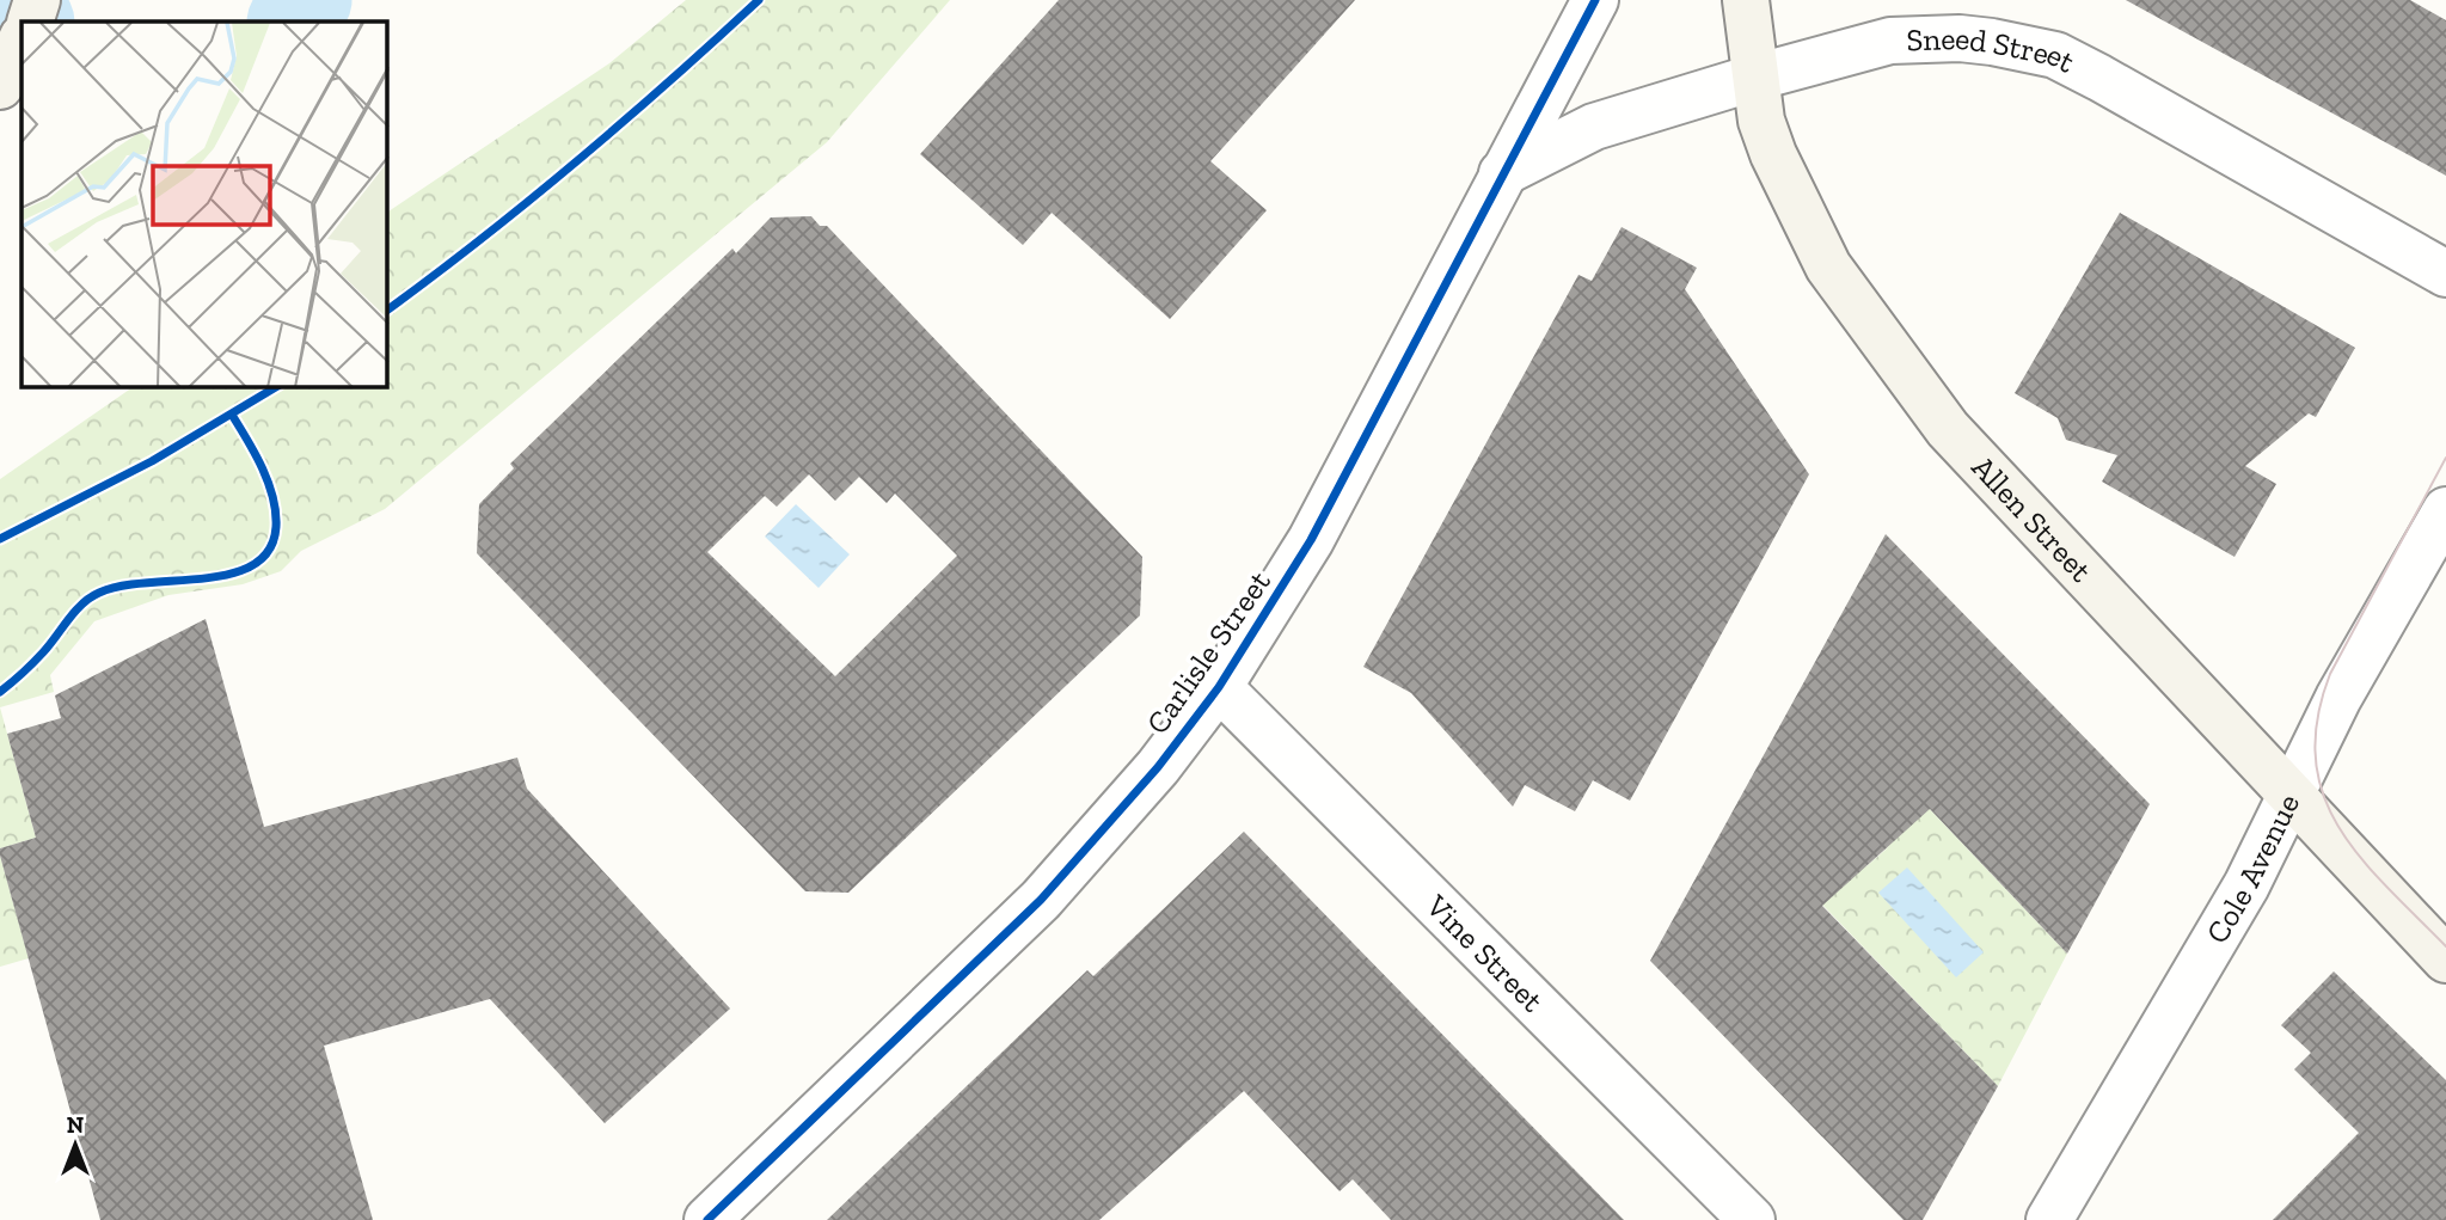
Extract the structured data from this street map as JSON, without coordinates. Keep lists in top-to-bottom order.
{
  "streets": {
    "street": [
      "Sneed Street",
      "Allen Street",
      "Carlisle Street",
      "Cole Avenue",
      "Vine Street"
    ]
  },
  "crossings": [
    ["Sneed Street", "Allen Street"],
    ["Sneed Street", "Carlisle Street"],
    ["Allen Street", "Cole Avenue"],
    ["Carlisle Street", "Vine Street"]
  ],
  "north": "top"
}
